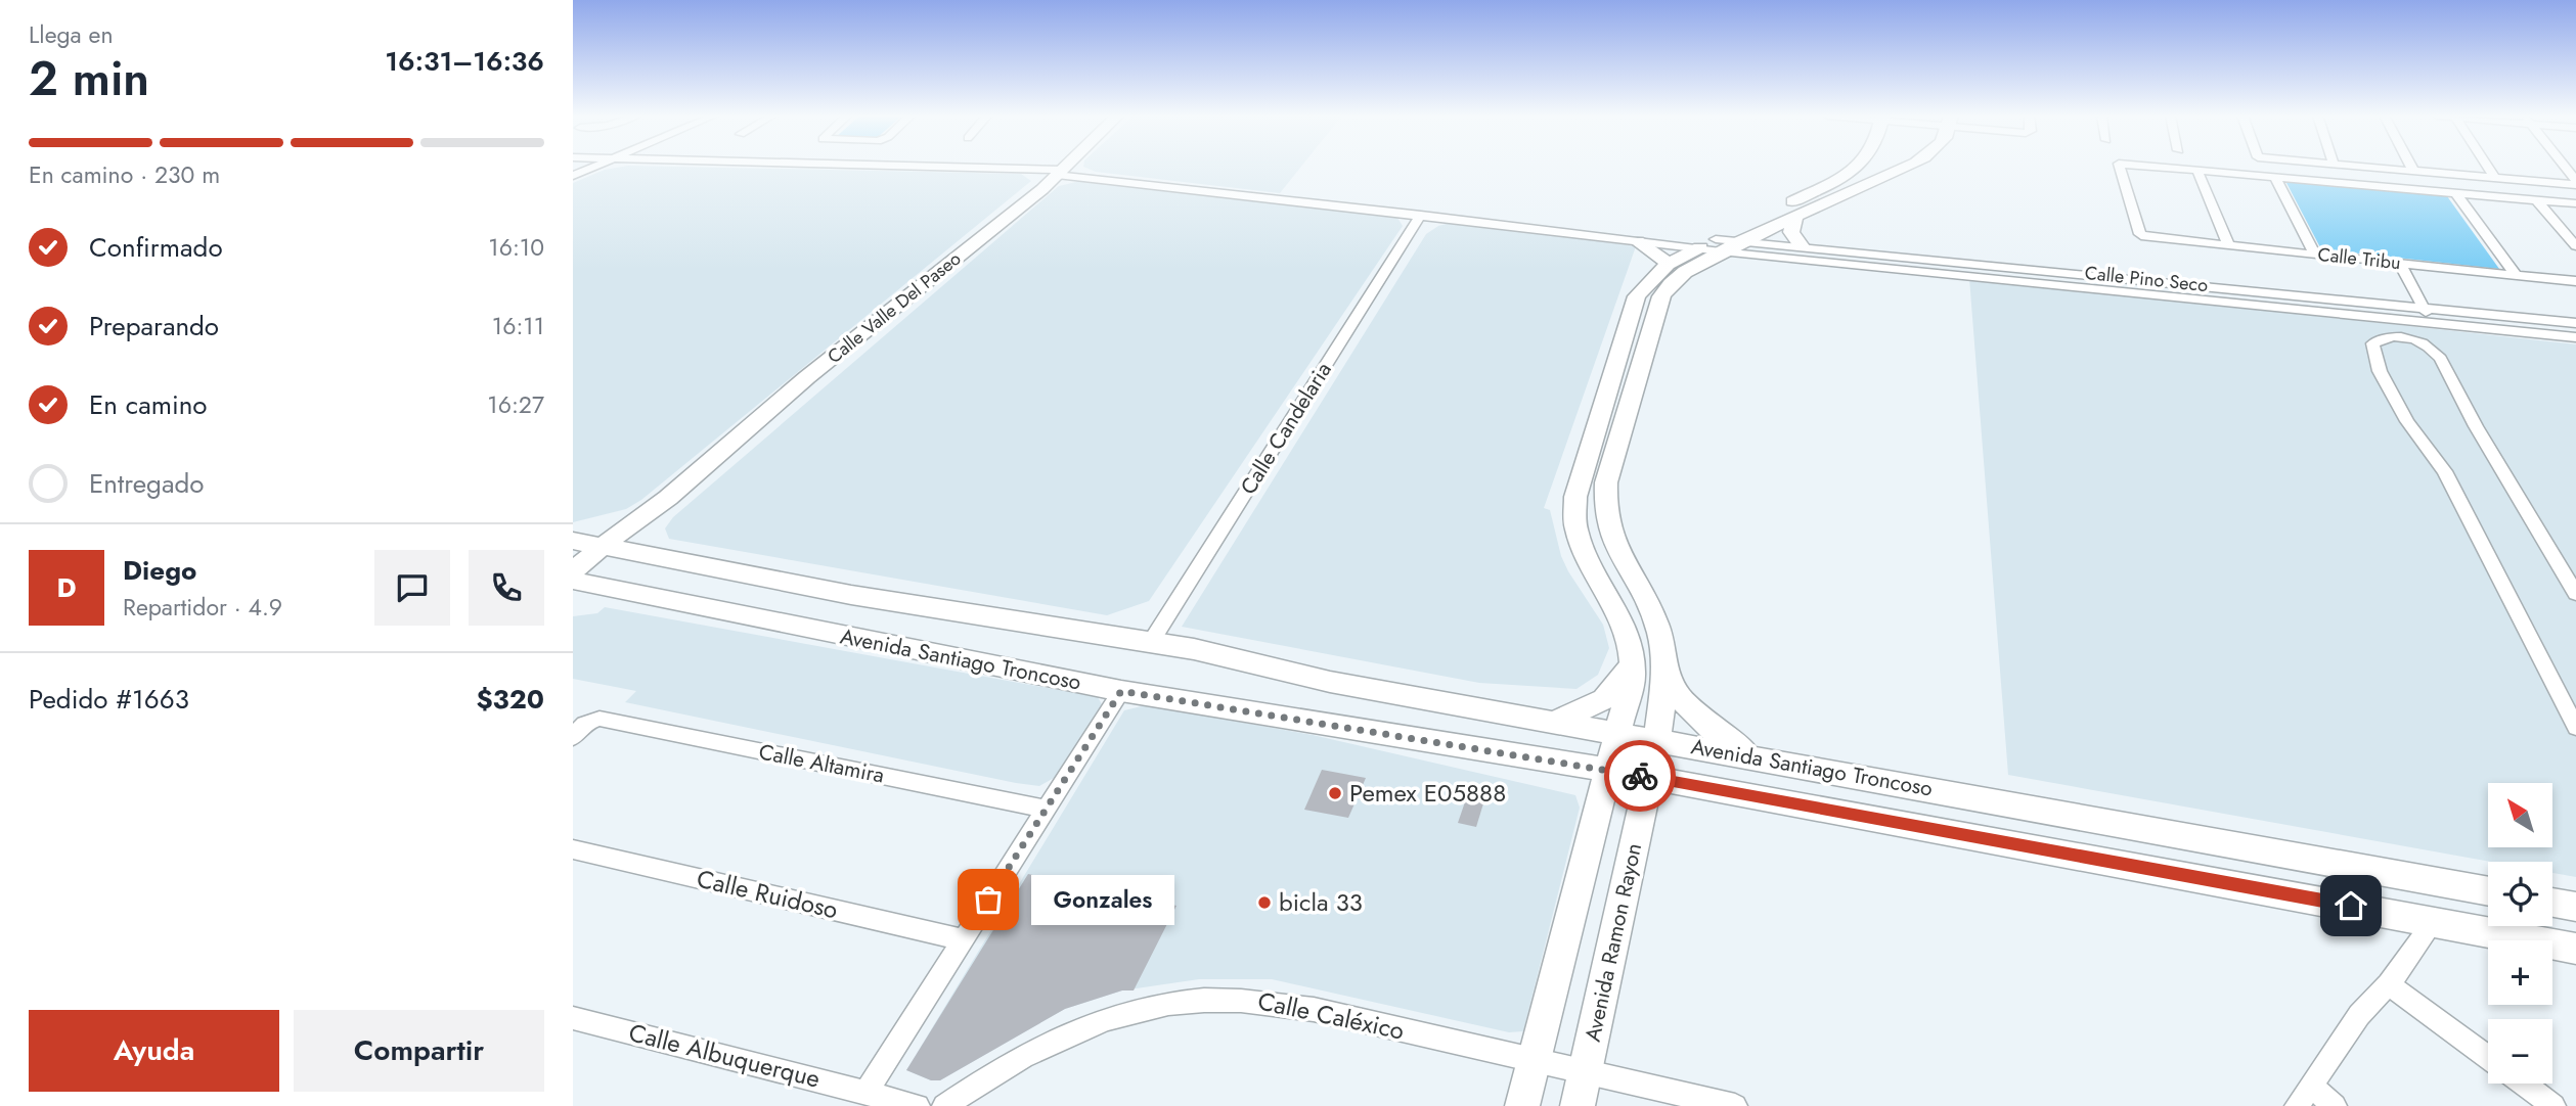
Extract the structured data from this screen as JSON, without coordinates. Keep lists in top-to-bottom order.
{
  "streets": {
    "main road": ["Calle Valle Del Paseo", "Avenida Santiago Troncoso", "Avenida Ramon Rayon"],
    "street": [
      "Calle Tribu",
      "Calle Pino Seco",
      "Calle Candelaria",
      "Calle Altamira",
      "Calle Ruidoso",
      "Calle Caléxico",
      "Calle Albuquerque"
    ]
  },
  "crossings": [
    ["Calle Pino Seco", "Calle Valle Del Paseo"],
    ["Calle Pino Seco", "Calle Candelaria"],
    ["Calle Pino Seco", "Avenida Ramon Rayon"],
    ["Calle Valle Del Paseo", "Avenida Santiago Troncoso"],
    ["Calle Candelaria", "Avenida Santiago Troncoso"],
    ["Avenida Santiago Troncoso", "Avenida Ramon Rayon"],
    ["Avenida Ramon Rayon", "Calle Caléxico"]
  ],
  "places": ["Pemex E05888", "Gonzales", "bicla 33"],
  "north": "top left",
  "page": {
    "heading": ["2 min", "Llega en", "16:31–16:36"],
    "panel": [
      "Diego",
      "Repartidor · 4.9",
      "Pedido #1663",
      "$320"
    ],
    "bar": "En camino · 230 m",
    "list": [
      ["Confirmado", "16:10"],
      ["Preparando", "16:11"],
      ["En camino", "16:27"],
      "Entregado"
    ],
    "round": "D",
    "map_buttons": ["+", "−"],
    "bubble": "Gonzales",
    "buttons": ["Ayuda", "Compartir"]
  }
}
